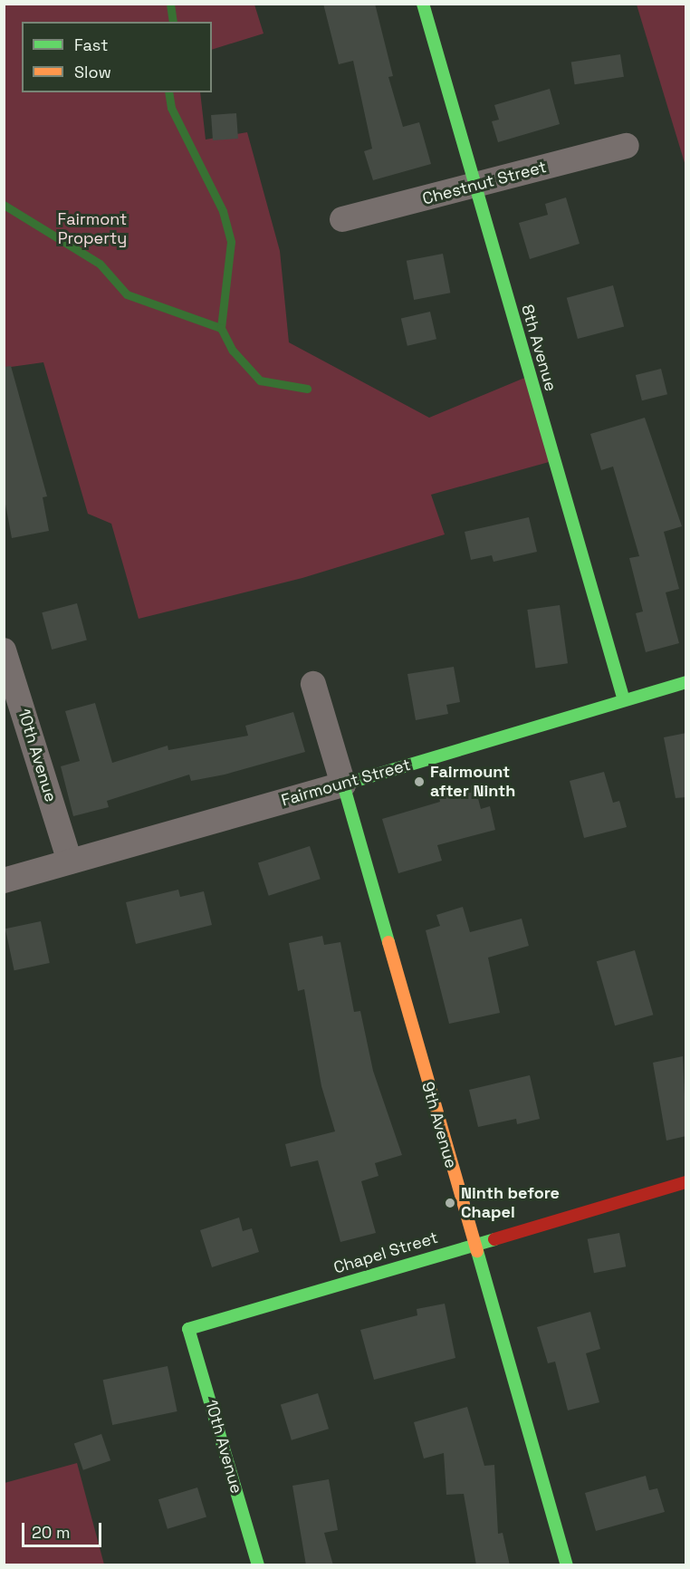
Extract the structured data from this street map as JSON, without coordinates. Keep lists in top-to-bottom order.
{
  "streets": {
    "street": [
      "Chestnut Street",
      "8th Avenue",
      "10th Avenue",
      "Fairmount Street",
      "9th Avenue",
      "Chapel Street"
    ]
  },
  "crossings": [
    ["Chestnut Street", "8th Avenue"],
    ["8th Avenue", "Fairmount Street"],
    ["10th Avenue", "Fairmount Street"],
    ["10th Avenue", "Chapel Street"],
    ["Fairmount Street", "9th Avenue"],
    ["9th Avenue", "Chapel Street"]
  ],
  "parks": ["Fairmont Property"],
  "places": ["Fairmount after Ninth", "Ninth before Chapel"],
  "legend": ["Fast", "Slow"],
  "scale_bar": "20 m"
}
